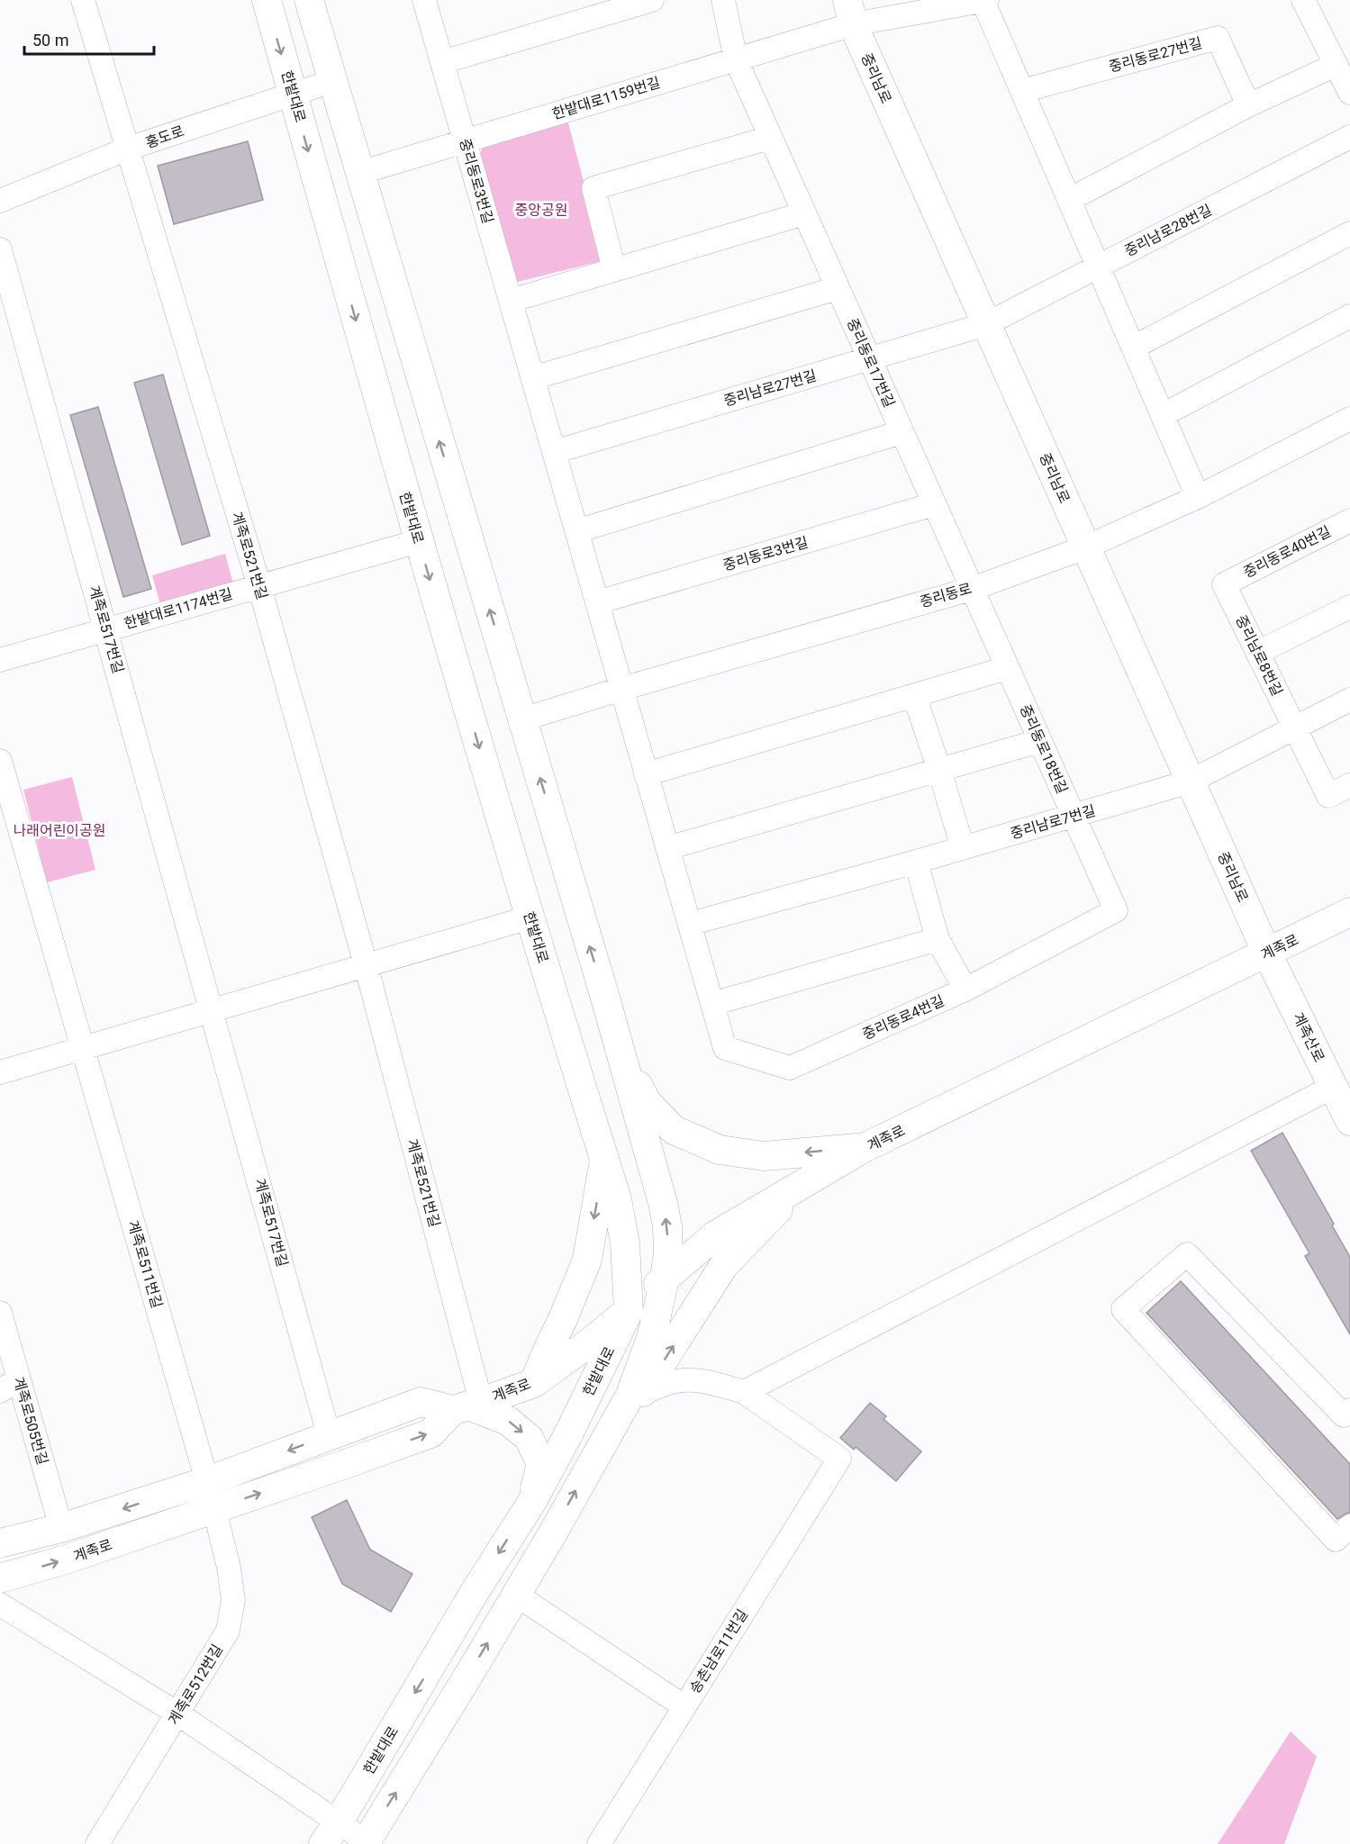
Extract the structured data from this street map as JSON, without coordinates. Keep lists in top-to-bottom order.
{
  "streets": {
    "main road": [
      "중리남로",
      "한밭대로",
      "계족로",
      "계족산로"
    ],
    "street": [
      "중리동로27번길",
      "한밭대로1159번길",
      "홍도로",
      "중리동로3번길",
      "중리남로28번길",
      "중리동로17번길",
      "중리남로27번길",
      "중리동로40번길",
      "계족로521번길",
      "중리동로",
      "한밭대로1174번길",
      "계족로517번길",
      "중리남로8번길",
      "중리동로18번길",
      "중리남로7번길",
      "중리동로4번길",
      "계족로511번길",
      "계족로505번길",
      "송촌남로11번길",
      "계족로512번길"
    ]
  },
  "crossings": [
    ["중리남로", "한밭대로1159번길"],
    ["중리남로", "중리남로28번길"],
    ["중리남로", "중리남로27번길"],
    ["중리남로", "중리동로"],
    ["중리남로", "중리남로7번길"],
    ["중리남로", "계족로"],
    ["중리남로", "계족산로"],
    ["한밭대로", "홍도로"],
    ["한밭대로", "한밭대로1174번길"],
    ["한밭대로", "계족로"],
    ["한밭대로1159번길", "중리동로3번길"],
    ["한밭대로1159번길", "중리동로17번길"],
    ["홍도로", "계족로521번길"],
    ["중리동로3번길", "중리동로17번길"],
    ["중리동로3번길", "중리남로27번길"],
    ["중리동로3번길", "중리동로"],
    ["중리동로3번길", "중리동로4번길"],
    ["중리남로28번길", "중리남로27번길"],
    ["중리동로17번길", "중리남로27번길"],
    ["중리동로17번길", "중리동로"],
    ["중리동로17번길", "중리동로18번길"],
    ["중리동로40번길", "중리남로8번길"],
    ["계족로521번길", "한밭대로1174번길"],
    ["계족로521번길", "계족로"],
    ["중리동로", "중리동로18번길"],
    ["중리동로", "중리동로4번길"],
    ["한밭대로1174번길", "계족로517번길"],
    ["계족로517번길", "계족로"],
    ["중리동로18번길", "중리남로7번길"],
    ["중리동로18번길", "중리동로4번길"],
    ["중리남로7번길", "중리동로4번길"],
    ["계족로", "계족산로"],
    ["계족로", "계족로511번길"],
    ["계족로", "계족로505번길"],
    ["계족로", "계족로512번길"]
  ],
  "parks": ["중앙공원", "나래어린이공원"],
  "scale_bar": "50 m"
}
